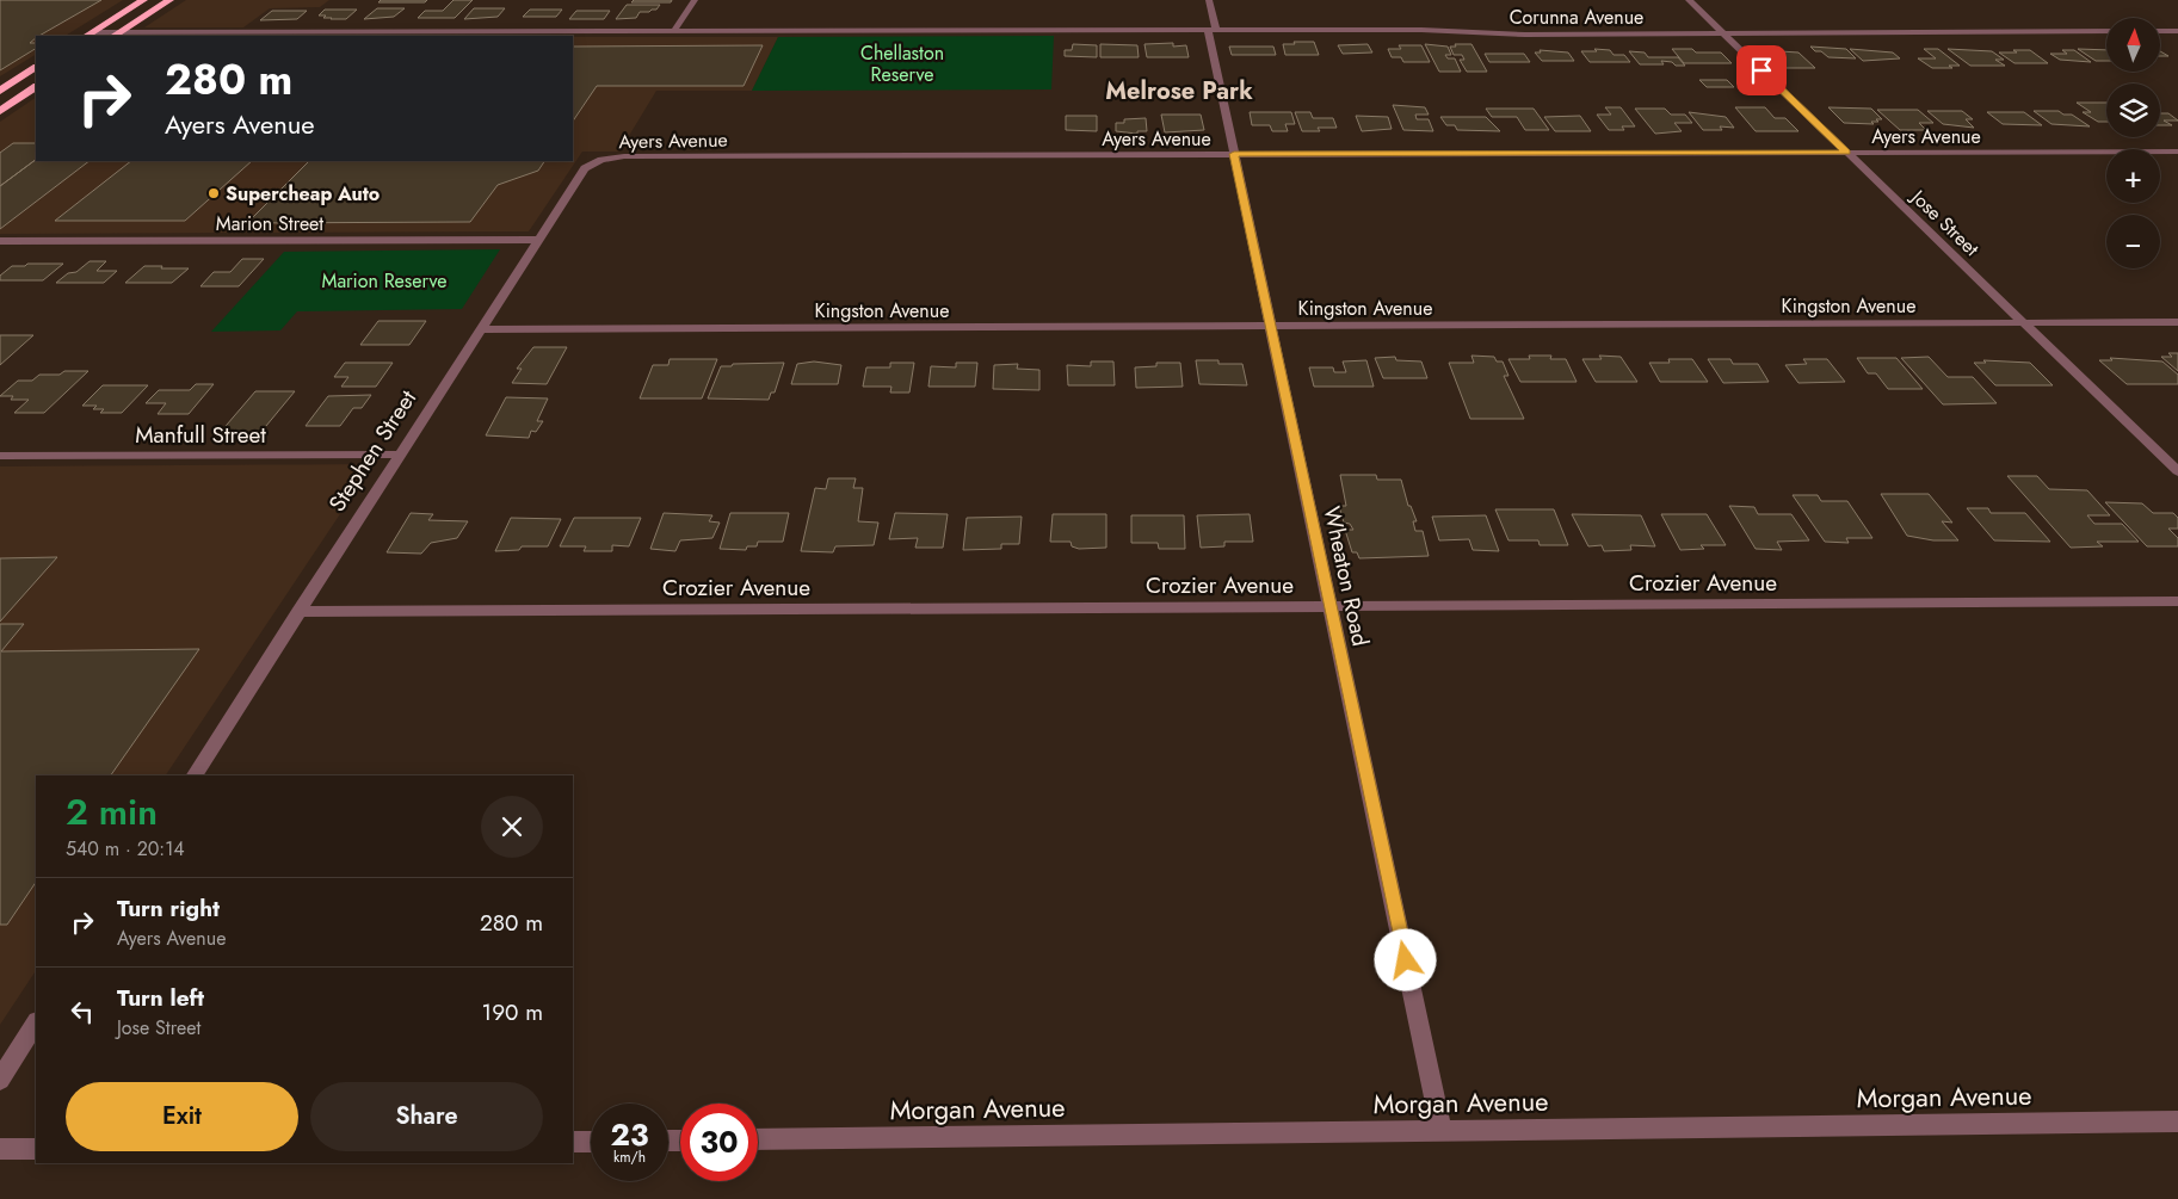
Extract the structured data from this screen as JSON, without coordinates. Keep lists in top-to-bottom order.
{
  "streets": {
    "street": [
      "Corunna Avenue",
      "Ayers Avenue",
      "Marion Street",
      "Jose Street",
      "Kingston Avenue",
      "Manfull Street",
      "Stephen Street",
      "Wheaton Road",
      "Crozier Avenue",
      "Morgan Avenue"
    ]
  },
  "crossings": [
    ["Corunna Avenue", "Jose Street"],
    ["Corunna Avenue", "Wheaton Road"],
    ["Ayers Avenue", "Jose Street"],
    ["Ayers Avenue", "Stephen Street"],
    ["Ayers Avenue", "Wheaton Road"],
    ["Marion Street", "Stephen Street"],
    ["Jose Street", "Kingston Avenue"],
    ["Kingston Avenue", "Stephen Street"],
    ["Kingston Avenue", "Wheaton Road"],
    ["Manfull Street", "Stephen Street"],
    ["Stephen Street", "Crozier Avenue"],
    ["Wheaton Road", "Crozier Avenue"],
    ["Wheaton Road", "Morgan Avenue"]
  ],
  "districts": ["Melrose Park"],
  "parks": ["Chellaston Reserve", "Marion Reserve"],
  "places": ["Supercheap Auto"],
  "north": "top",
  "page": {
    "map_buttons": ["+", "−"],
    "turn": ["280 m", "Ayers Avenue"],
    "heading": ["2 min", "540 m · 20:14"],
    "list": [
      {
        "name": "Turn right",
        "note": "Ayers Avenue",
        "value": "280 m"
      },
      {
        "name": "Turn left",
        "note": "Jose Street",
        "value": "190 m"
      }
    ],
    "buttons": ["Exit", "Share"],
    "speed": "23 km/h",
    "limit": "30"
  }
}
